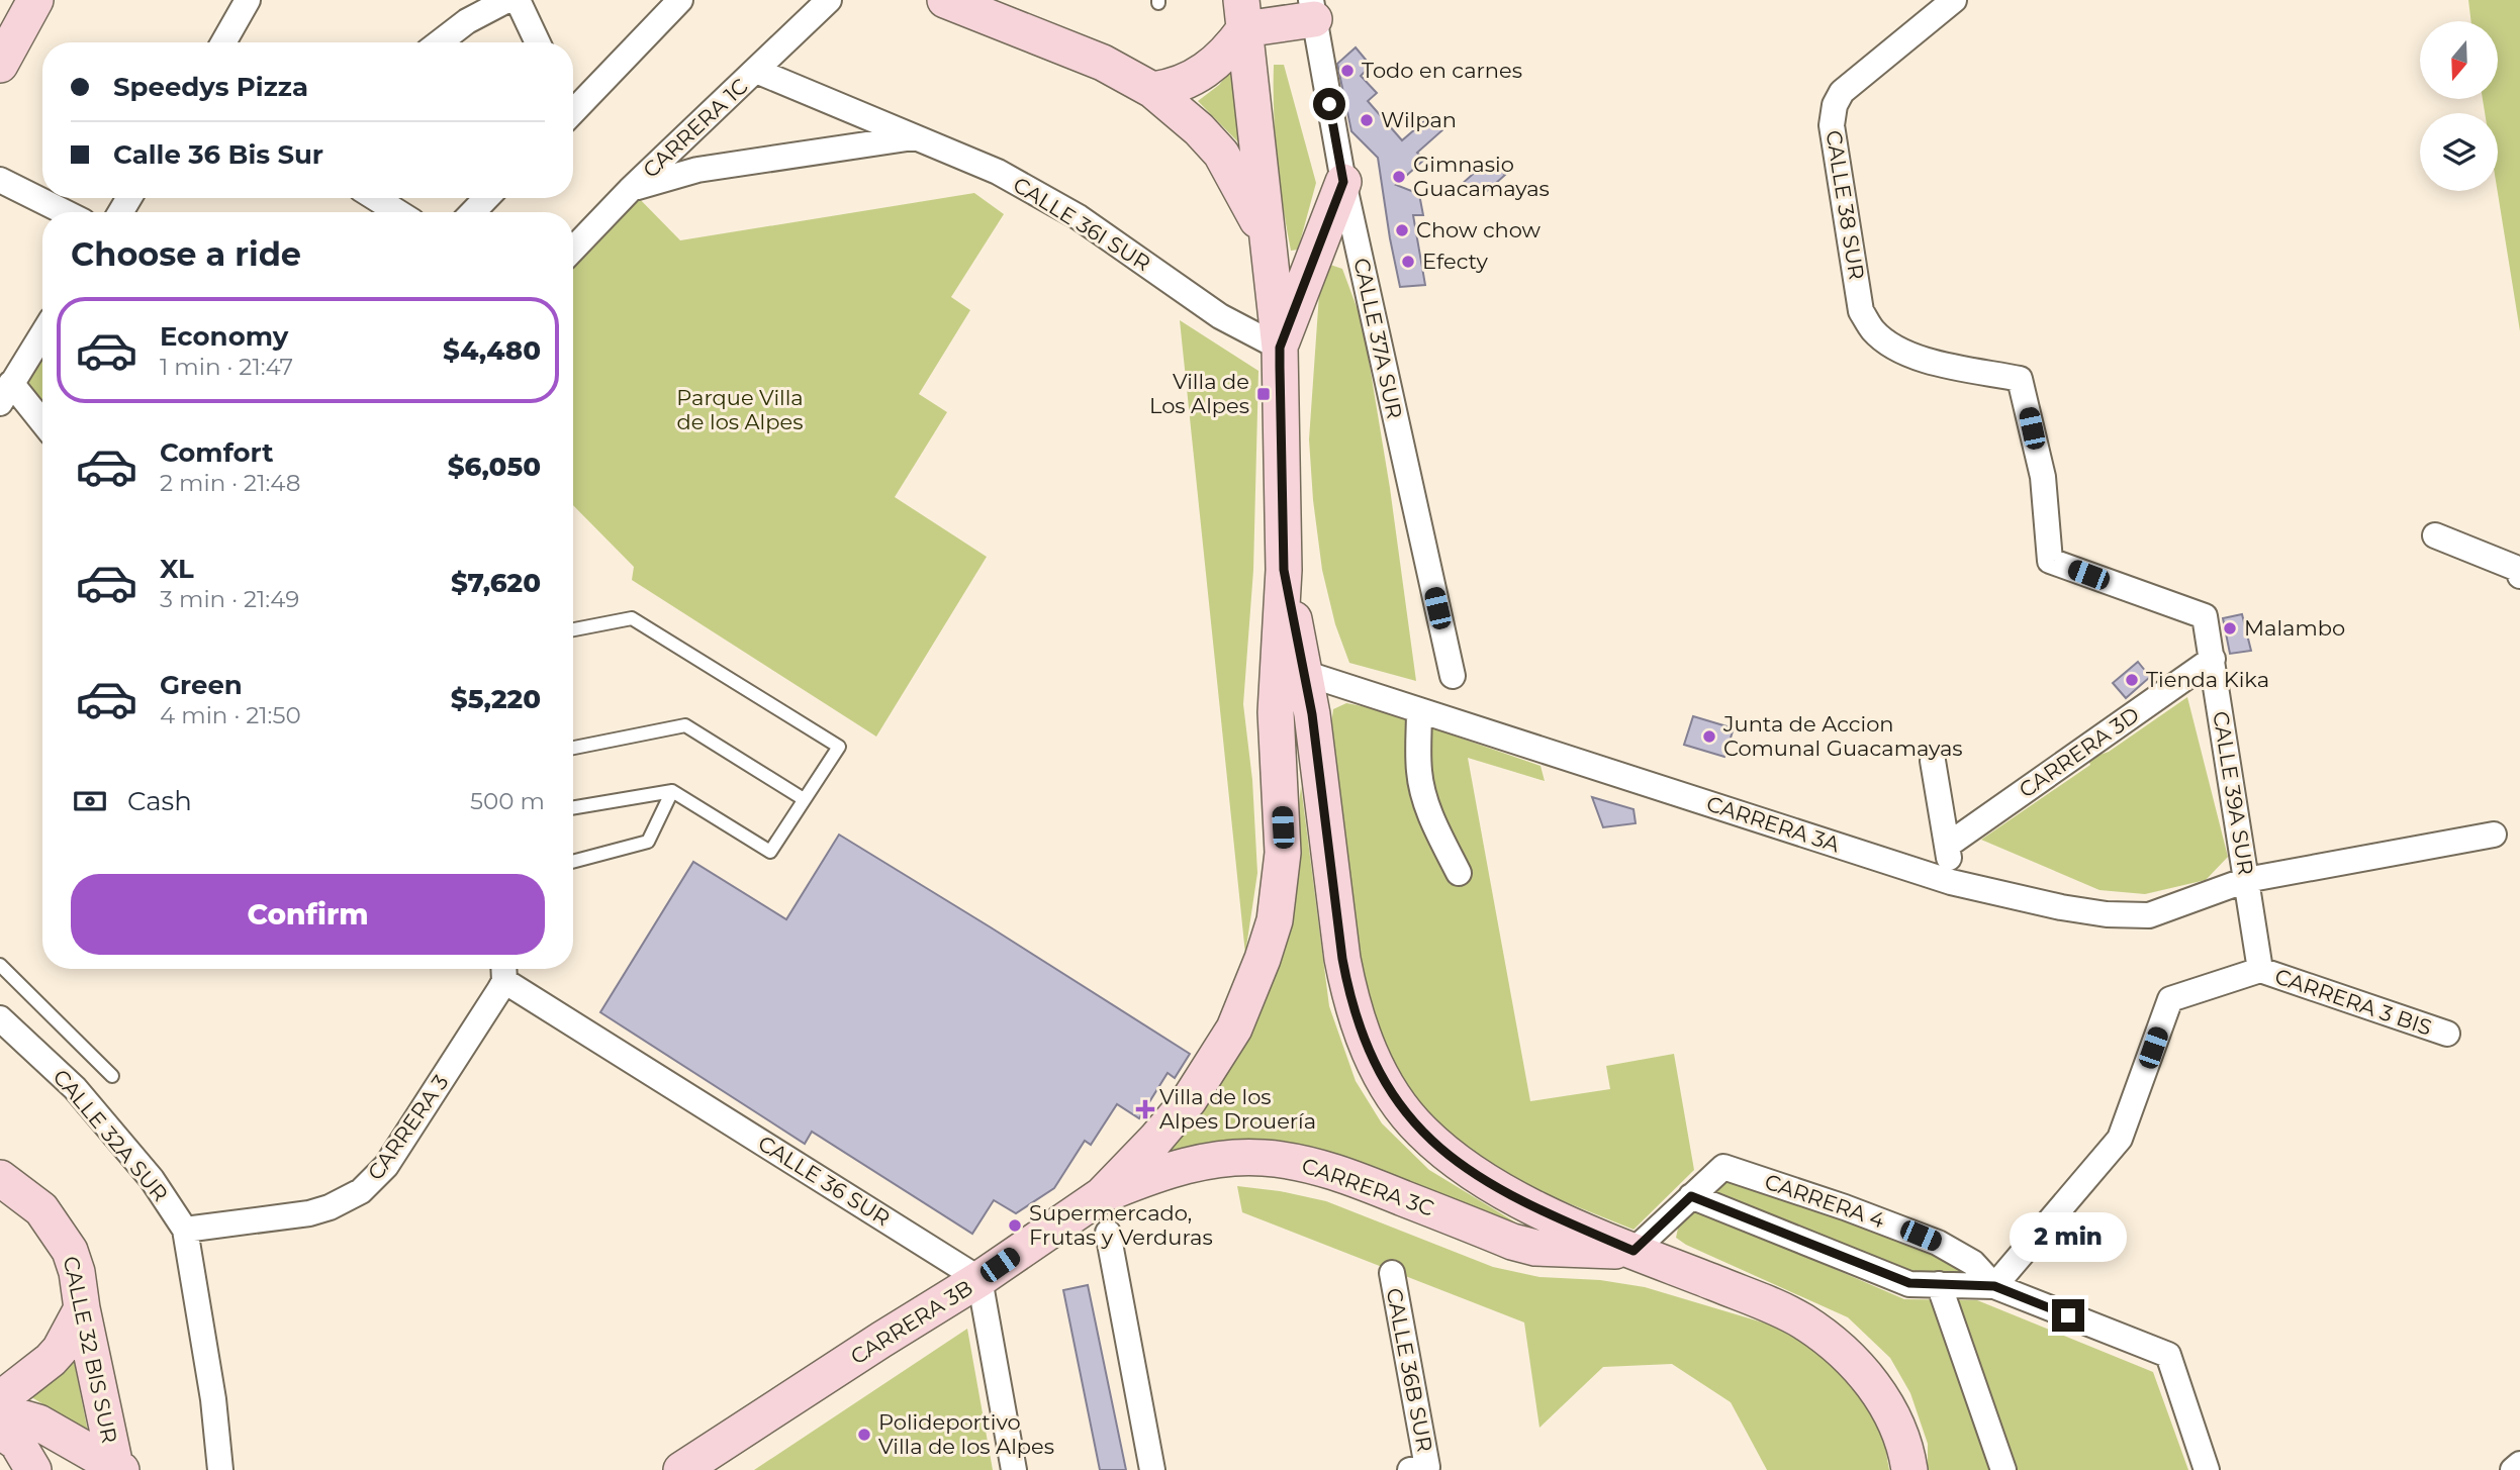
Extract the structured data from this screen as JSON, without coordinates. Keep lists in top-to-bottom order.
{
  "streets": {
    "main road": ["CARRERA 3C", "CARRERA 3B", "CALLE 32 BIS SUR"],
    "street": [
      "CARRERA 1C",
      "CALLE 38 SUR",
      "CALLE 36I SUR",
      "CALLE 37A SUR",
      "CARRERA 3D",
      "CALLE 39A SUR",
      "CARRERA 3A",
      "CARRERA 3 BIS",
      "CARRERA 3",
      "CALLE 32A SUR",
      "CALLE 36 SUR",
      "CARRERA 4",
      "CALLE 36B SUR"
    ]
  },
  "crossings": [
    ["CARRERA 1C", "CALLE 36I SUR"],
    ["CALLE 38 SUR", "CALLE 39A SUR"],
    ["CARRERA 3D", "CALLE 39A SUR"],
    ["CALLE 39A SUR", "CARRERA 3A"],
    ["CALLE 39A SUR", "CARRERA 3 BIS"],
    ["CARRERA 3", "CALLE 32A SUR"],
    ["CARRERA 3", "CALLE 36 SUR"],
    ["CALLE 36 SUR", "CARRERA 3B"],
    ["CARRERA 3C", "CARRERA 3B"]
  ],
  "parks": ["Parque Villa de los Alpes"],
  "places": {
    "other": [
      "Todo en carnes",
      "Wilpan",
      "Gimnasio Guacamayas",
      "Chow chow",
      "Efecty",
      "Malambo",
      "Tienda Kika",
      "Junta de Accion Comunal Guacamayas",
      "Supermercado, Frutas y Verduras",
      "Polideportivo Villa de los Alpes"
    ],
    "transit": ["Villa de Los Alpes"],
    "health": ["Villa de los Alpes Drouería"]
  },
  "north": "bottom",
  "page": {
    "banner": ["Speedys Pizza", "Calle 36 Bis Sur"],
    "heading": "Choose a ride",
    "list": [
      {
        "name": "Economy",
        "note": "1 min · 21:47",
        "value": "$4,480"
      },
      {
        "name": "Comfort",
        "note": "2 min · 21:48",
        "value": "$6,050"
      },
      {
        "name": "XL",
        "note": "3 min · 21:49",
        "value": "$7,620"
      },
      {
        "name": "Green",
        "note": "4 min · 21:50",
        "value": "$5,220"
      }
    ],
    "pay": ["Cash", "500 m"],
    "buttons": "Confirm",
    "bubble": "2 min"
  }
}
